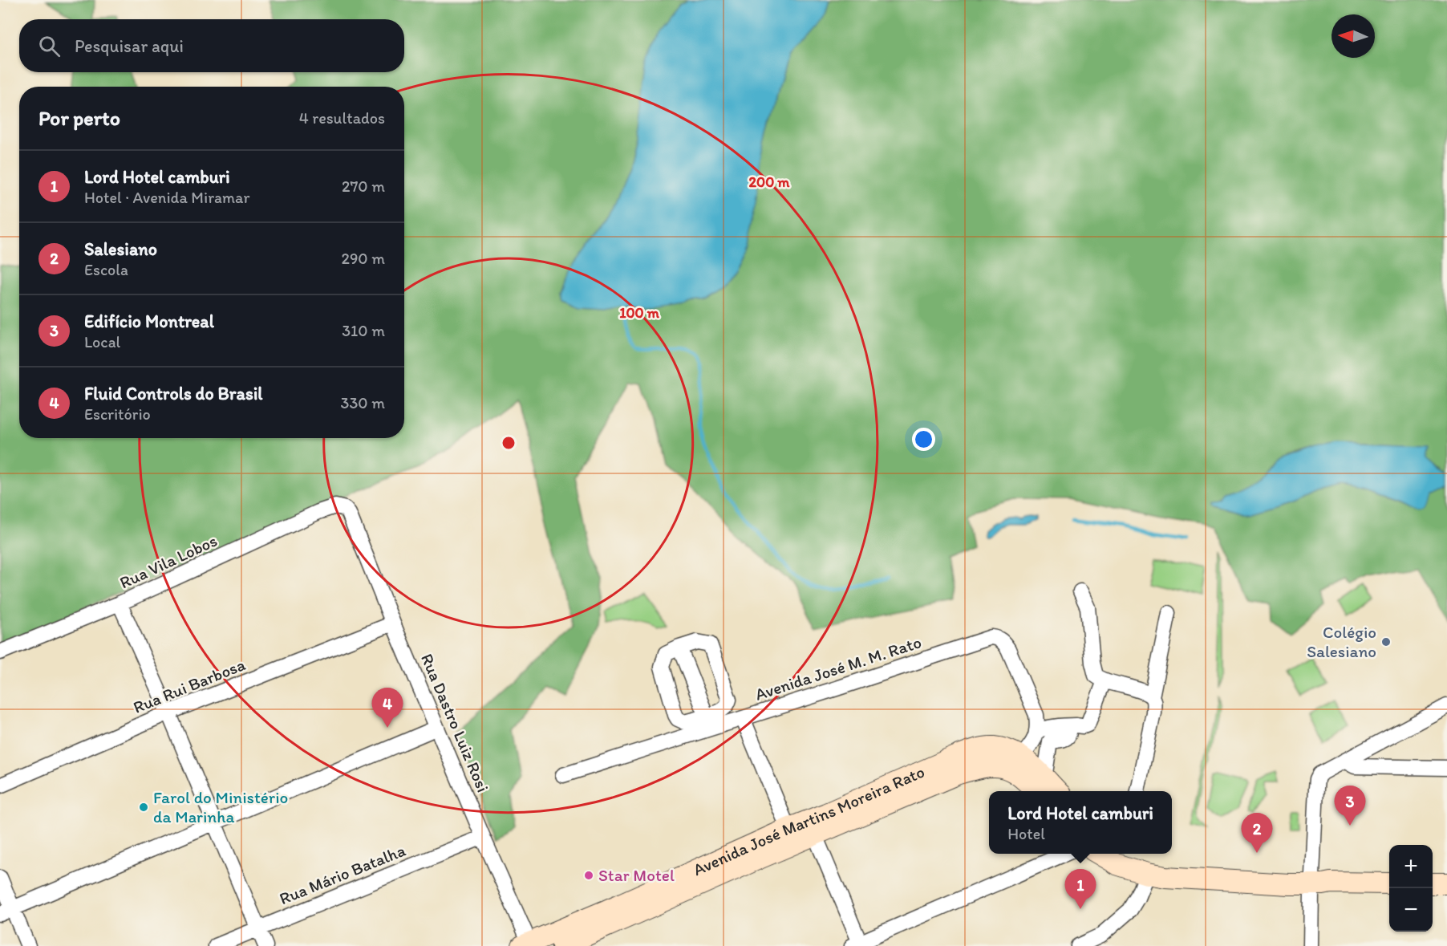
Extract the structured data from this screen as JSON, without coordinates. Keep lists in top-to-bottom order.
{
  "streets": {
    "street": [
      "Rua Vila Lobos",
      "Avenida José M. M. Rato",
      "Rua Rui Barbosa",
      "Rua Dastro Luiz Rosi",
      "Avenida José Martins Moreira Rato",
      "Rua Mário Batalha"
    ]
  },
  "crossings": [
    ["Rua Vila Lobos", "Rua Dastro Luiz Rosi"],
    ["Rua Rui Barbosa", "Rua Dastro Luiz Rosi"],
    ["Rua Dastro Luiz Rosi", "Avenida José Martins Moreira Rato"],
    ["Rua Dastro Luiz Rosi", "Rua Mário Batalha"]
  ],
  "places": ["Colégio Salesiano", "Farol do Ministério da Marinha", "Star Motel"],
  "north": "left",
  "page": {
    "search": "Pesquisar aqui",
    "heading": ["Por perto", "4 resultados"],
    "list": [
      {
        "mark": "1",
        "name": "Lord Hotel camburi",
        "note": "Hotel · Avenida Miramar",
        "value": "270 m"
      },
      {
        "mark": "2",
        "name": "Salesiano",
        "note": "Escola",
        "value": "290 m"
      },
      {
        "mark": "3",
        "name": "Edifício Montreal",
        "note": "Local",
        "value": "310 m"
      },
      {
        "mark": "4",
        "name": "Fluid Controls do Brasil",
        "note": "Escritório",
        "value": "330 m"
      }
    ],
    "pins": [
      "4",
      "3",
      "2",
      "1"
    ],
    "popup": ["Lord Hotel camburi", "Hotel"],
    "map_buttons": ["+", "−"]
  },
  "rings": ["200 m", "100 m"]
}
